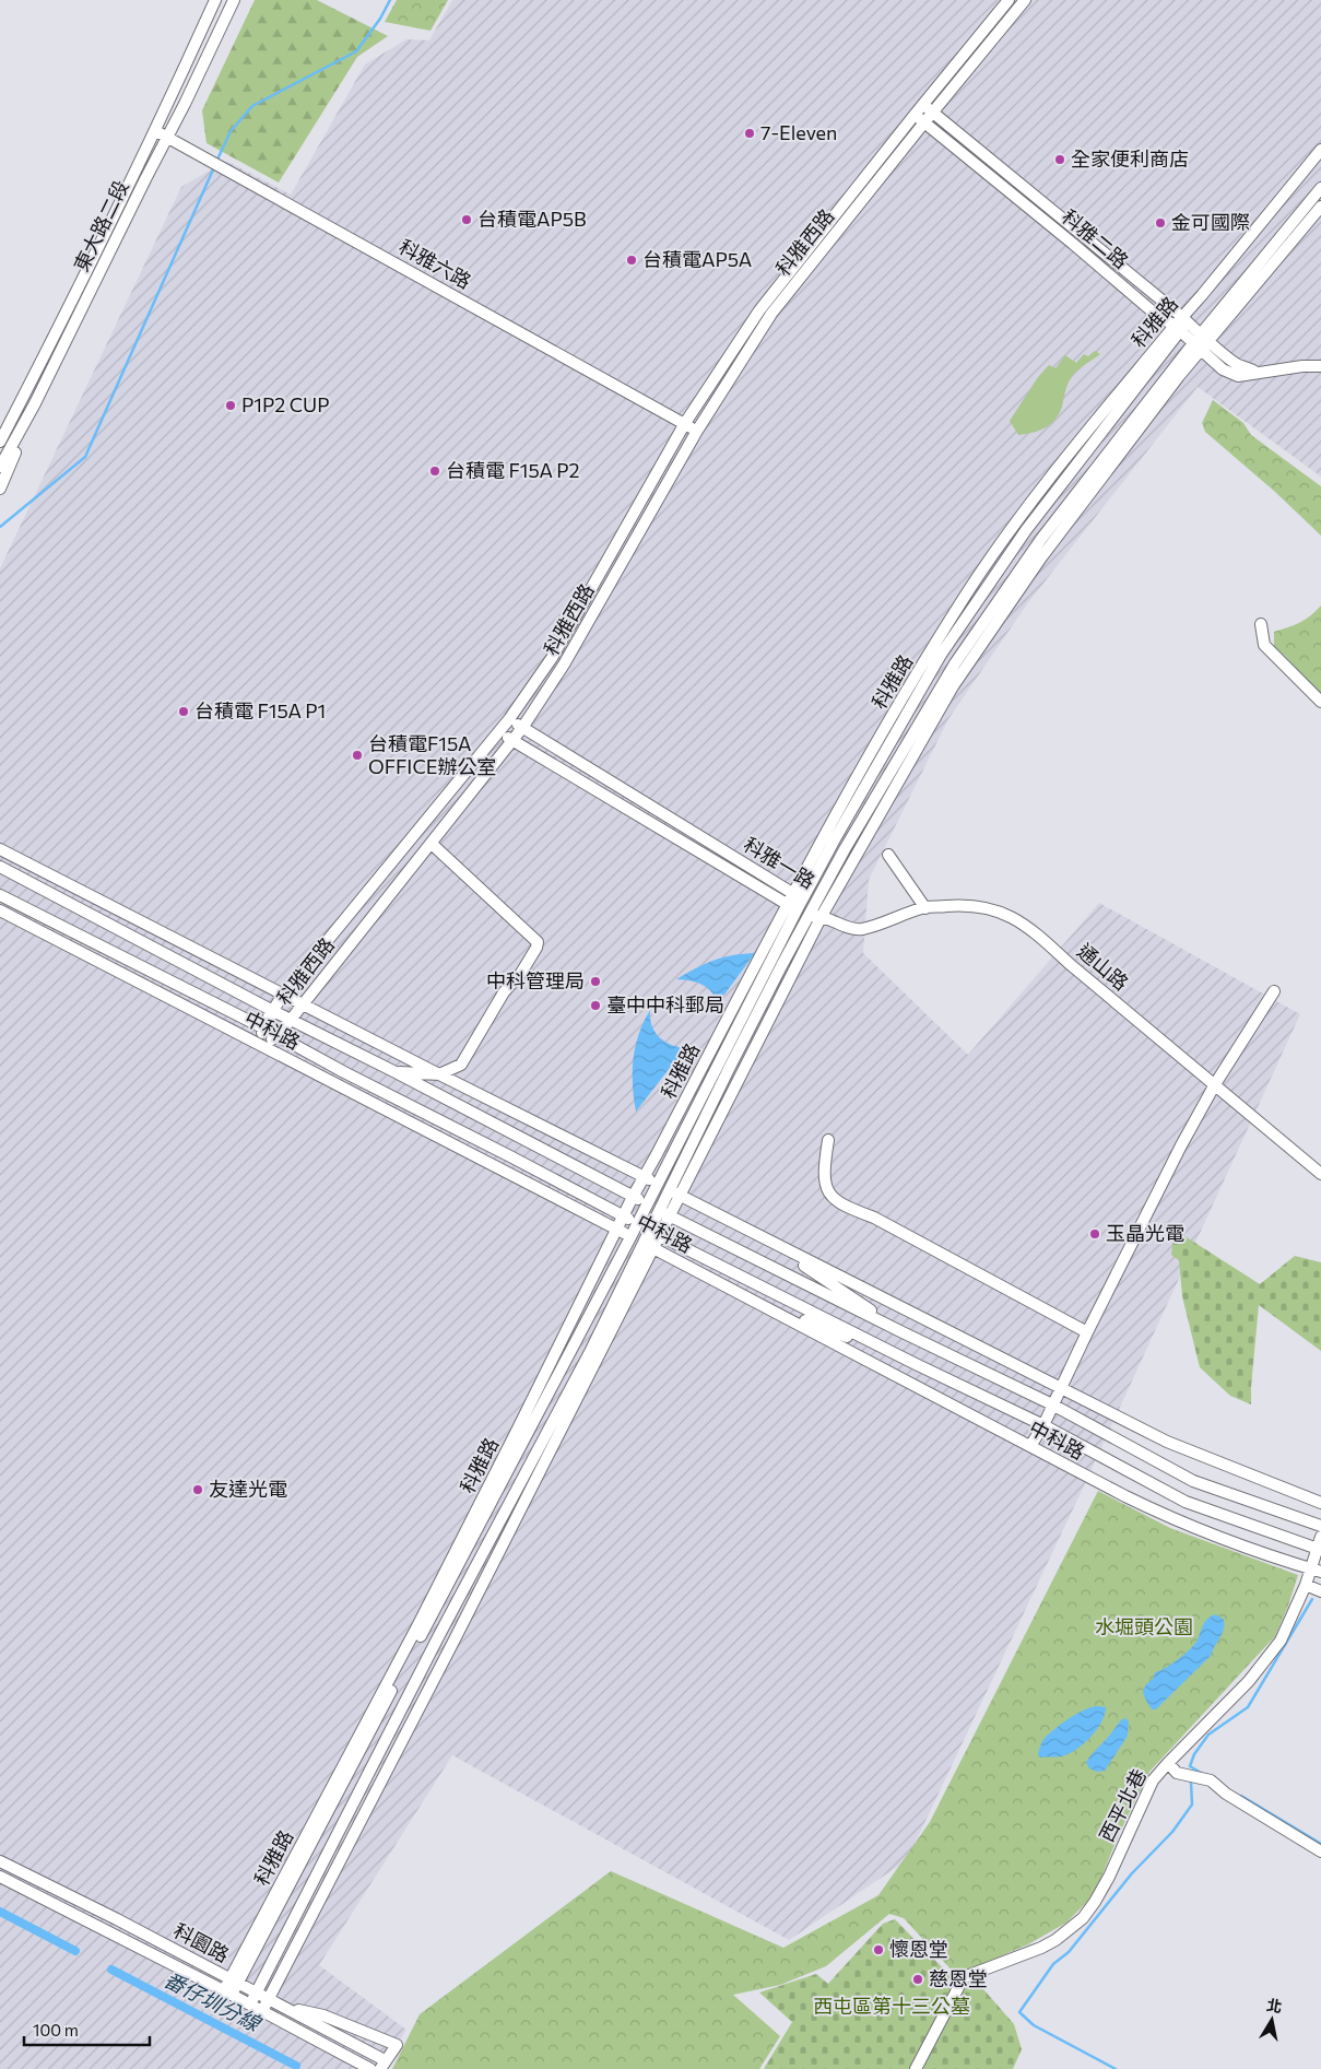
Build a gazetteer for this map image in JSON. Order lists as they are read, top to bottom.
{
  "streets": {
    "street": [
      "東大路二段",
      "科雅二路",
      "科雅西路",
      "科雅六路",
      "科雅路",
      "科雅一路",
      "通山路",
      "中科路",
      "西平北巷",
      "科園路"
    ]
  },
  "crossings": [
    ["東大路二段", "科雅六路"],
    ["科雅二路", "科雅西路"],
    ["科雅二路", "科雅路"],
    ["科雅西路", "科雅六路"],
    ["科雅西路", "科雅一路"],
    ["科雅西路", "中科路"],
    ["科雅路", "科雅一路"],
    ["科雅路", "中科路"],
    ["科雅路", "科園路"],
    ["科雅一路", "通山路"],
    ["中科路", "西平北巷"]
  ],
  "water": ["番仔圳分線"],
  "parks": ["水堀頭公園", "西屯區第十三公墓"],
  "places": [
    "7-Eleven",
    "全家便利商店",
    "台積電AP5B",
    "金可國際",
    "台積電AP5A",
    "P1P2 CUP",
    "台積電 F15A P2",
    "台積電 F15A P1",
    "台積電F15A OFFICE辦公室",
    "中科管理局",
    "臺中中科郵局",
    "玉晶光電",
    "友達光電",
    "懷恩堂",
    "慈恩堂"
  ],
  "scale_bar": "100 m",
  "north": "top"
}
